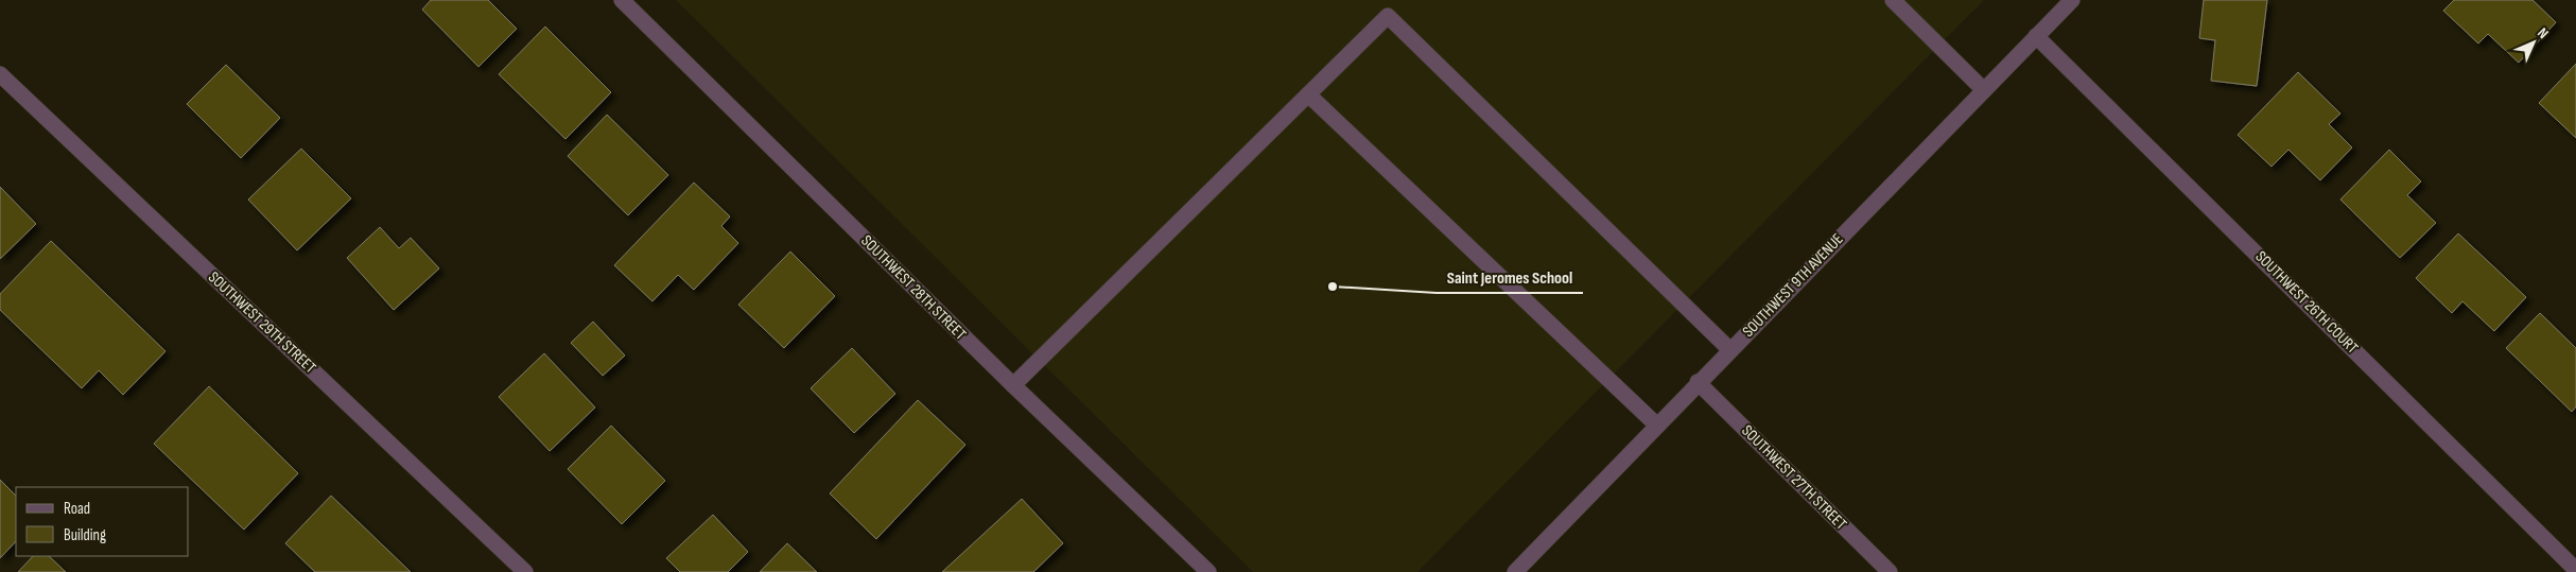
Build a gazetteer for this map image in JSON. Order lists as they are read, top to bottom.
{
  "streets": {
    "street": [
      "SOUTHWEST 9TH AVENUE",
      "SOUTHWEST 28TH STREET",
      "SOUTHWEST 26TH COURT",
      "SOUTHWEST 29TH STREET",
      "SOUTHWEST 27TH STREET"
    ]
  },
  "crossings": [
    ["SOUTHWEST 9TH AVENUE", "SOUTHWEST 26TH COURT"],
    ["SOUTHWEST 9TH AVENUE", "SOUTHWEST 27TH STREET"]
  ],
  "places": ["Saint Jeromes School"],
  "legend": ["Road", "Building"],
  "north": "top right"
}
